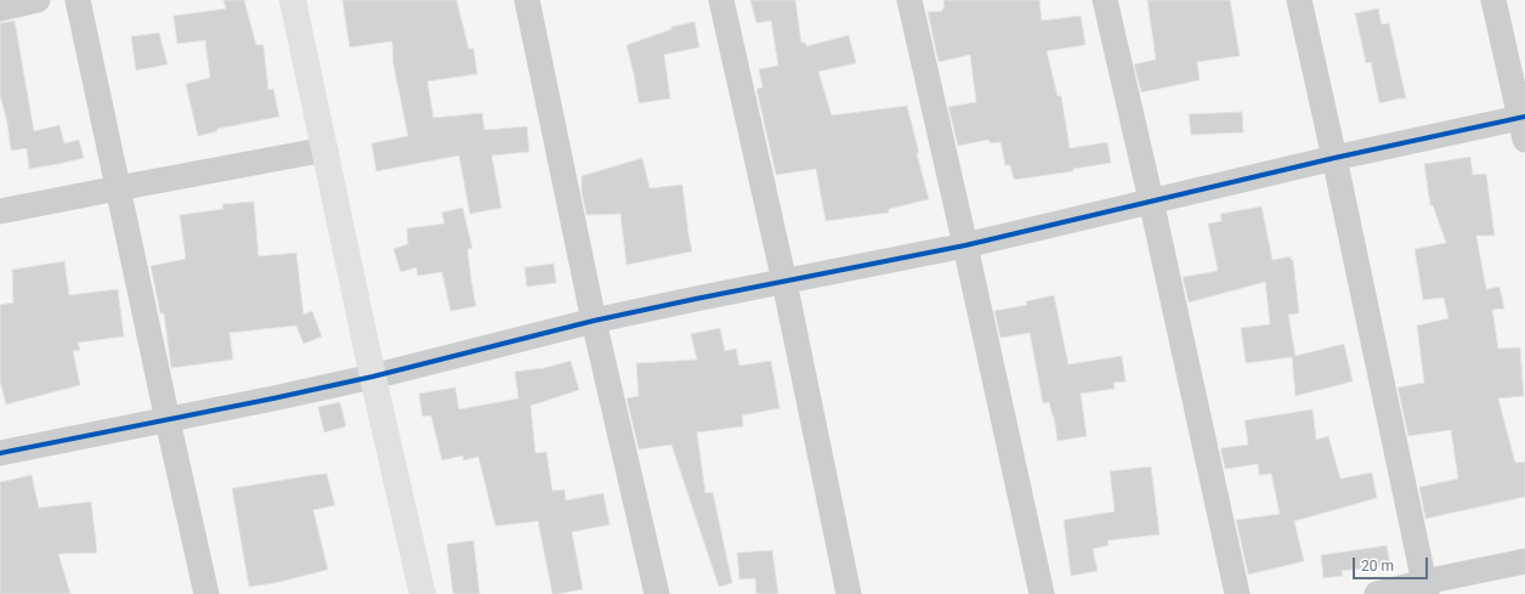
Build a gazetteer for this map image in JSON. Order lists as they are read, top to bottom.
{
  "scale_bar": "20 m"
}
